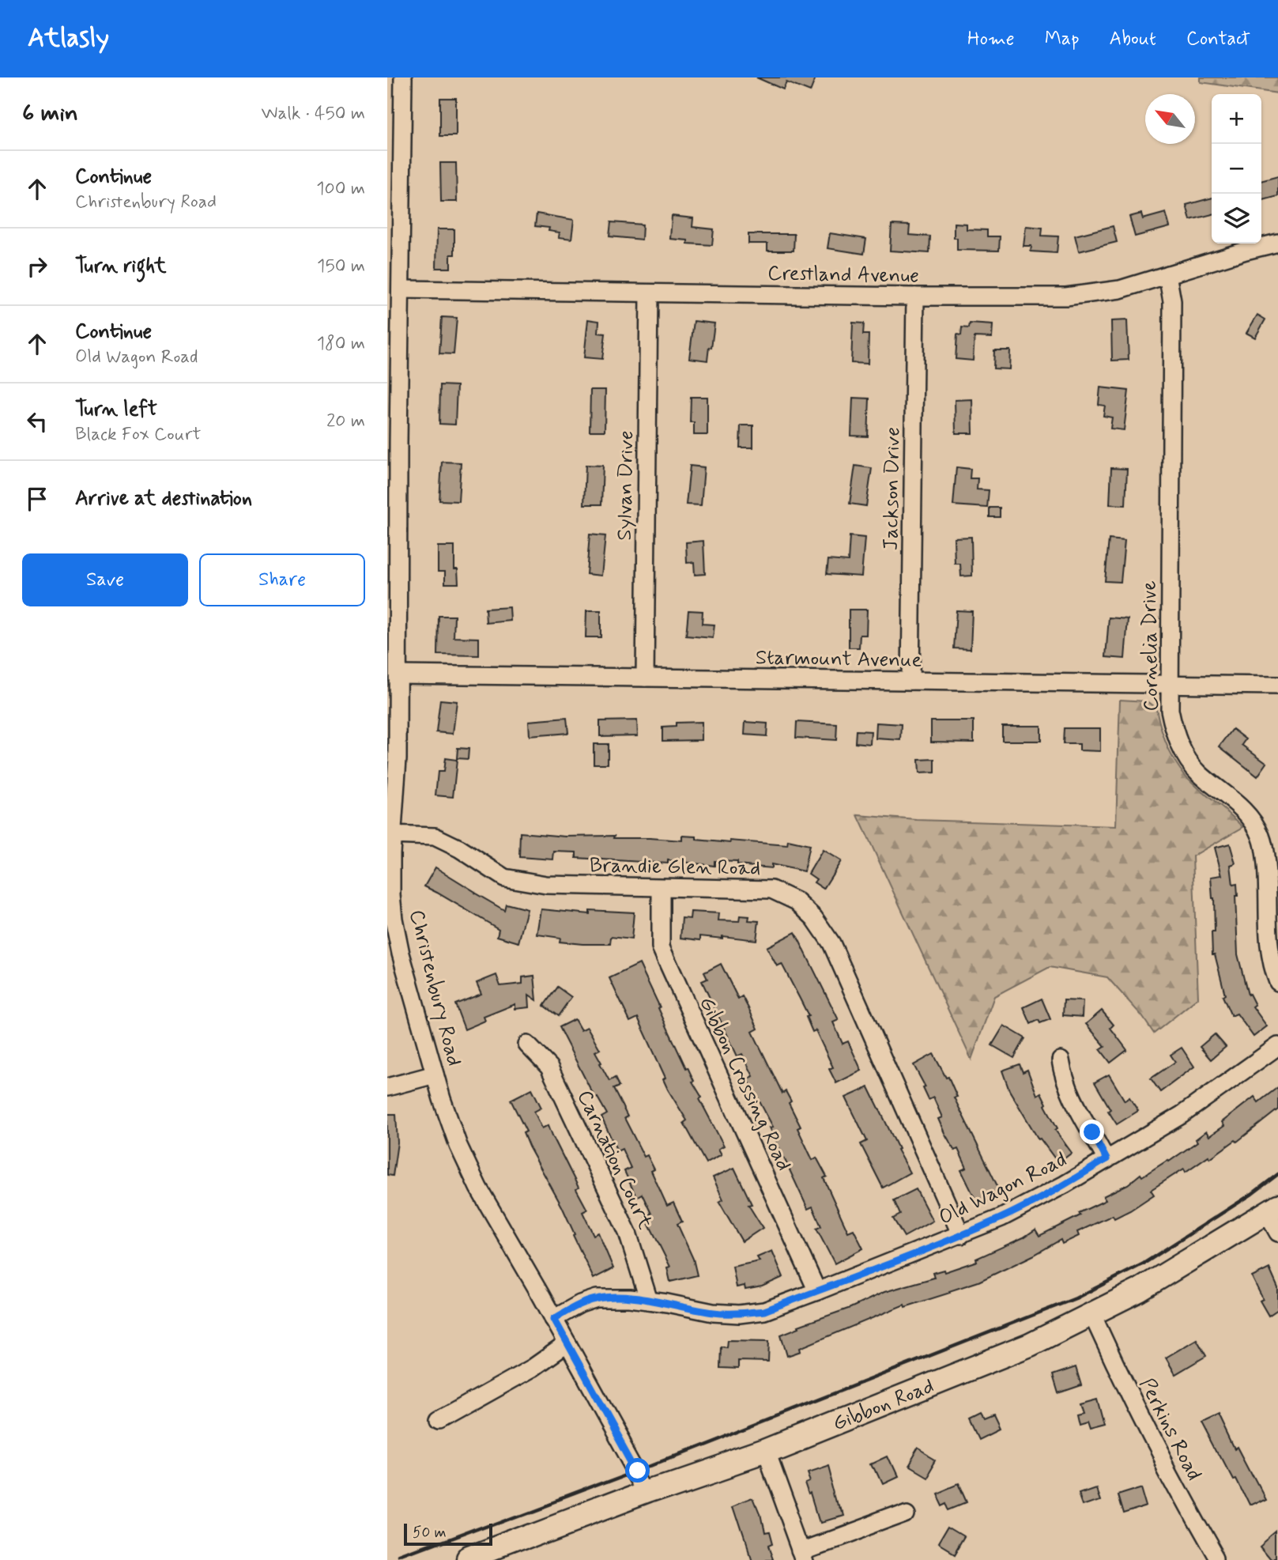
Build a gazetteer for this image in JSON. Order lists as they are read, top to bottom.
{
  "streets": {
    "main road": ["Gibbon Road"],
    "street": [
      "Crestland Avenue",
      "Sylvan Drive",
      "Jackson Drive",
      "Cornelia Drive",
      "Starmount Avenue",
      "Brandie Glen Road",
      "Christenbury Road",
      "Gibbon Crossing Road",
      "Carnation Court",
      "Old Wagon Road",
      "Perkins Road"
    ]
  },
  "crossings": [
    ["Crestland Avenue", "Sylvan Drive"],
    ["Crestland Avenue", "Jackson Drive"],
    ["Crestland Avenue", "Cornelia Drive"],
    ["Crestland Avenue", "Christenbury Road"],
    ["Sylvan Drive", "Starmount Avenue"],
    ["Jackson Drive", "Starmount Avenue"],
    ["Cornelia Drive", "Starmount Avenue"],
    ["Starmount Avenue", "Christenbury Road"],
    ["Brandie Glen Road", "Christenbury Road"],
    ["Brandie Glen Road", "Gibbon Crossing Road"],
    ["Brandie Glen Road", "Old Wagon Road"],
    ["Christenbury Road", "Old Wagon Road"],
    ["Christenbury Road", "Gibbon Road"],
    ["Gibbon Crossing Road", "Old Wagon Road"],
    ["Carnation Court", "Old Wagon Road"],
    ["Gibbon Road", "Perkins Road"]
  ],
  "scale_bar": "50 m",
  "north": "top left",
  "page": {
    "header": "Atlasly",
    "nav": [
      "Home",
      "Map",
      "About",
      "Contact"
    ],
    "heading": ["6 min", "Walk · 450 m"],
    "map_buttons": ["+", "−"],
    "list": [
      ["Continue", "Christenbury Road", "100 m"],
      ["Turn right", "150 m"],
      ["Continue", "Old Wagon Road", "180 m"],
      ["Turn left", "Black Fox Court", "20 m"],
      "Arrive at destination"
    ],
    "buttons": ["Save", "Share"],
    "scale": "50 m"
  }
}
